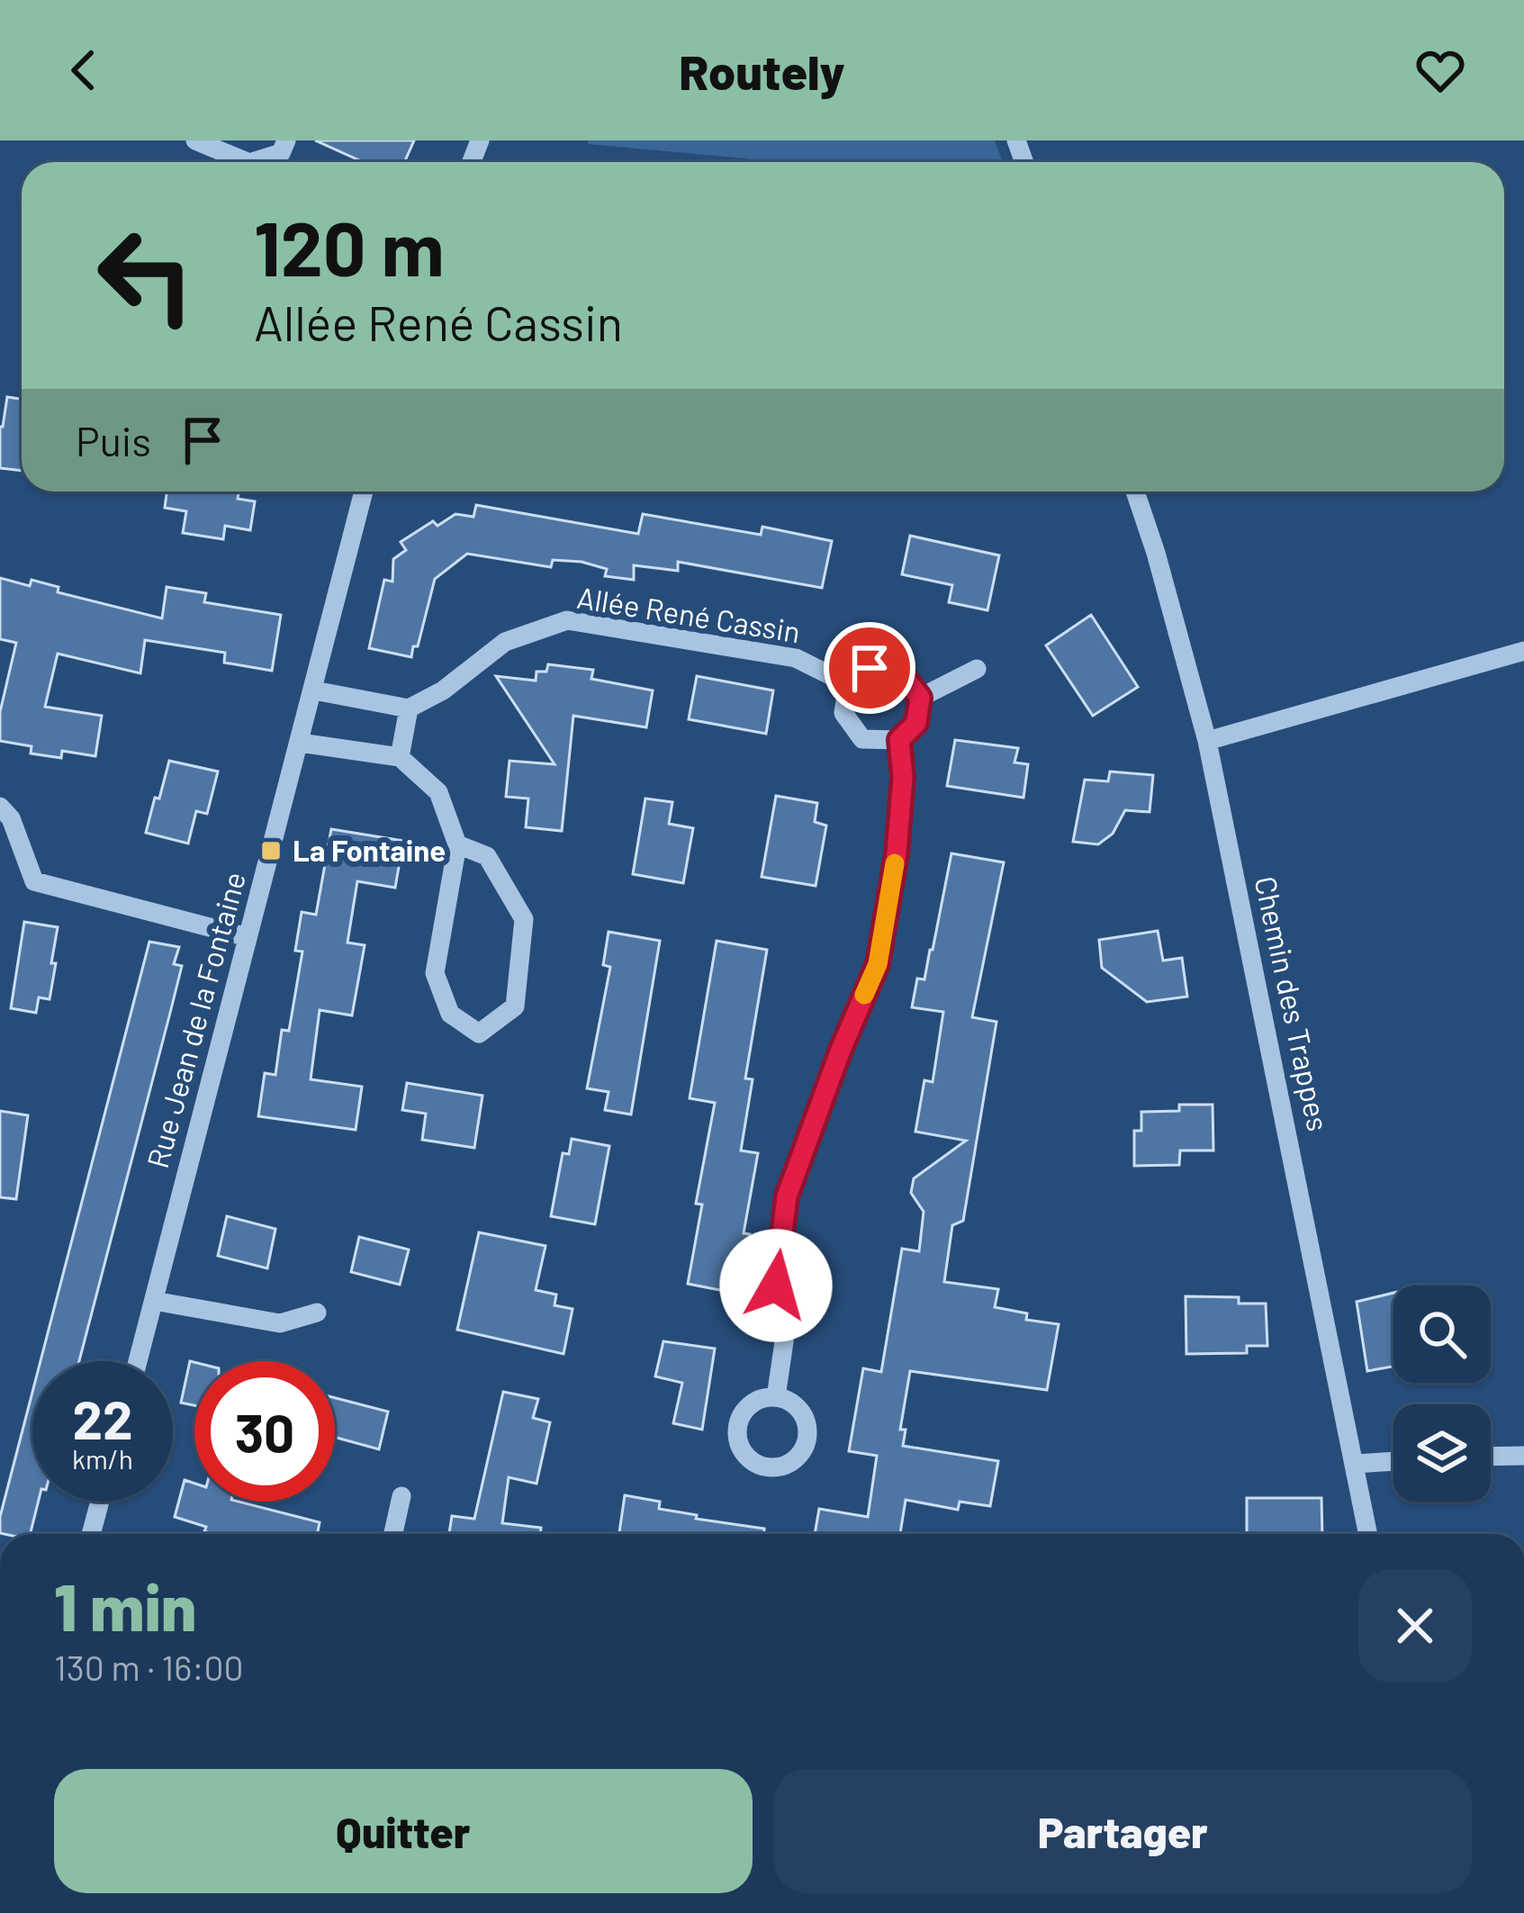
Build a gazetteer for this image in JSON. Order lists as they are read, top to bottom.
{
  "streets": {
    "street": ["Allée René Cassin", "Chemin des Trappes", "Rue Jean de la Fontaine"]
  },
  "places": {
    "transit": ["La Fontaine"]
  },
  "page": {
    "header": "Routely",
    "turn": ["120 m", "Allée René Cassin"],
    "then": "Puis",
    "speed": "22 km/h",
    "limit": "30",
    "heading": ["1 min", "130 m · 16:00"],
    "buttons": ["Quitter", "Partager"]
  }
}
